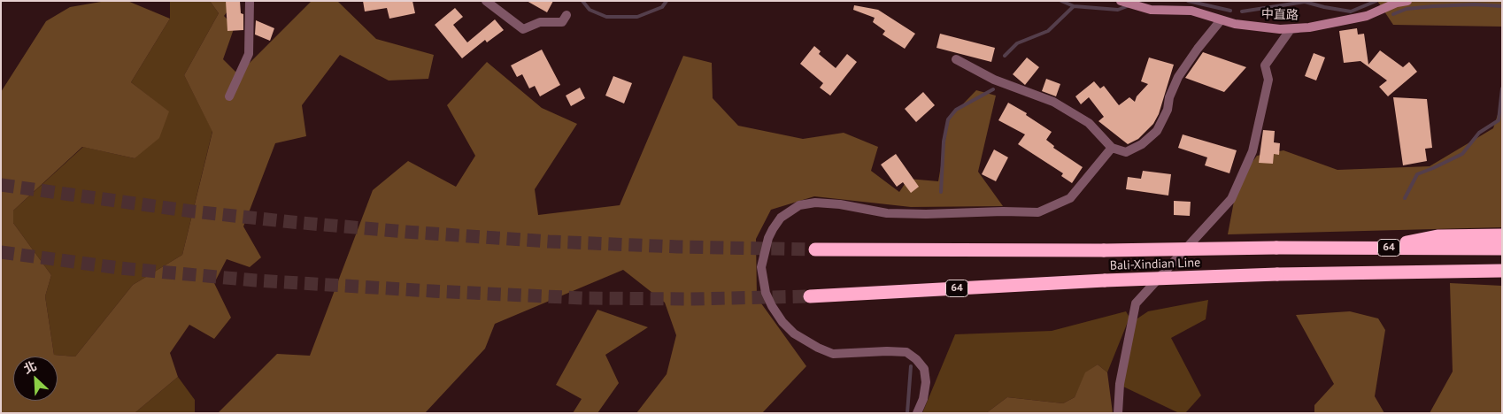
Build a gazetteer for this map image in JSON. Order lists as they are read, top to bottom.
{
  "streets": {
    "highway": ["64", "Bali-Xindian Line"],
    "street": ["中直路"]
  },
  "north": "top left"
}
